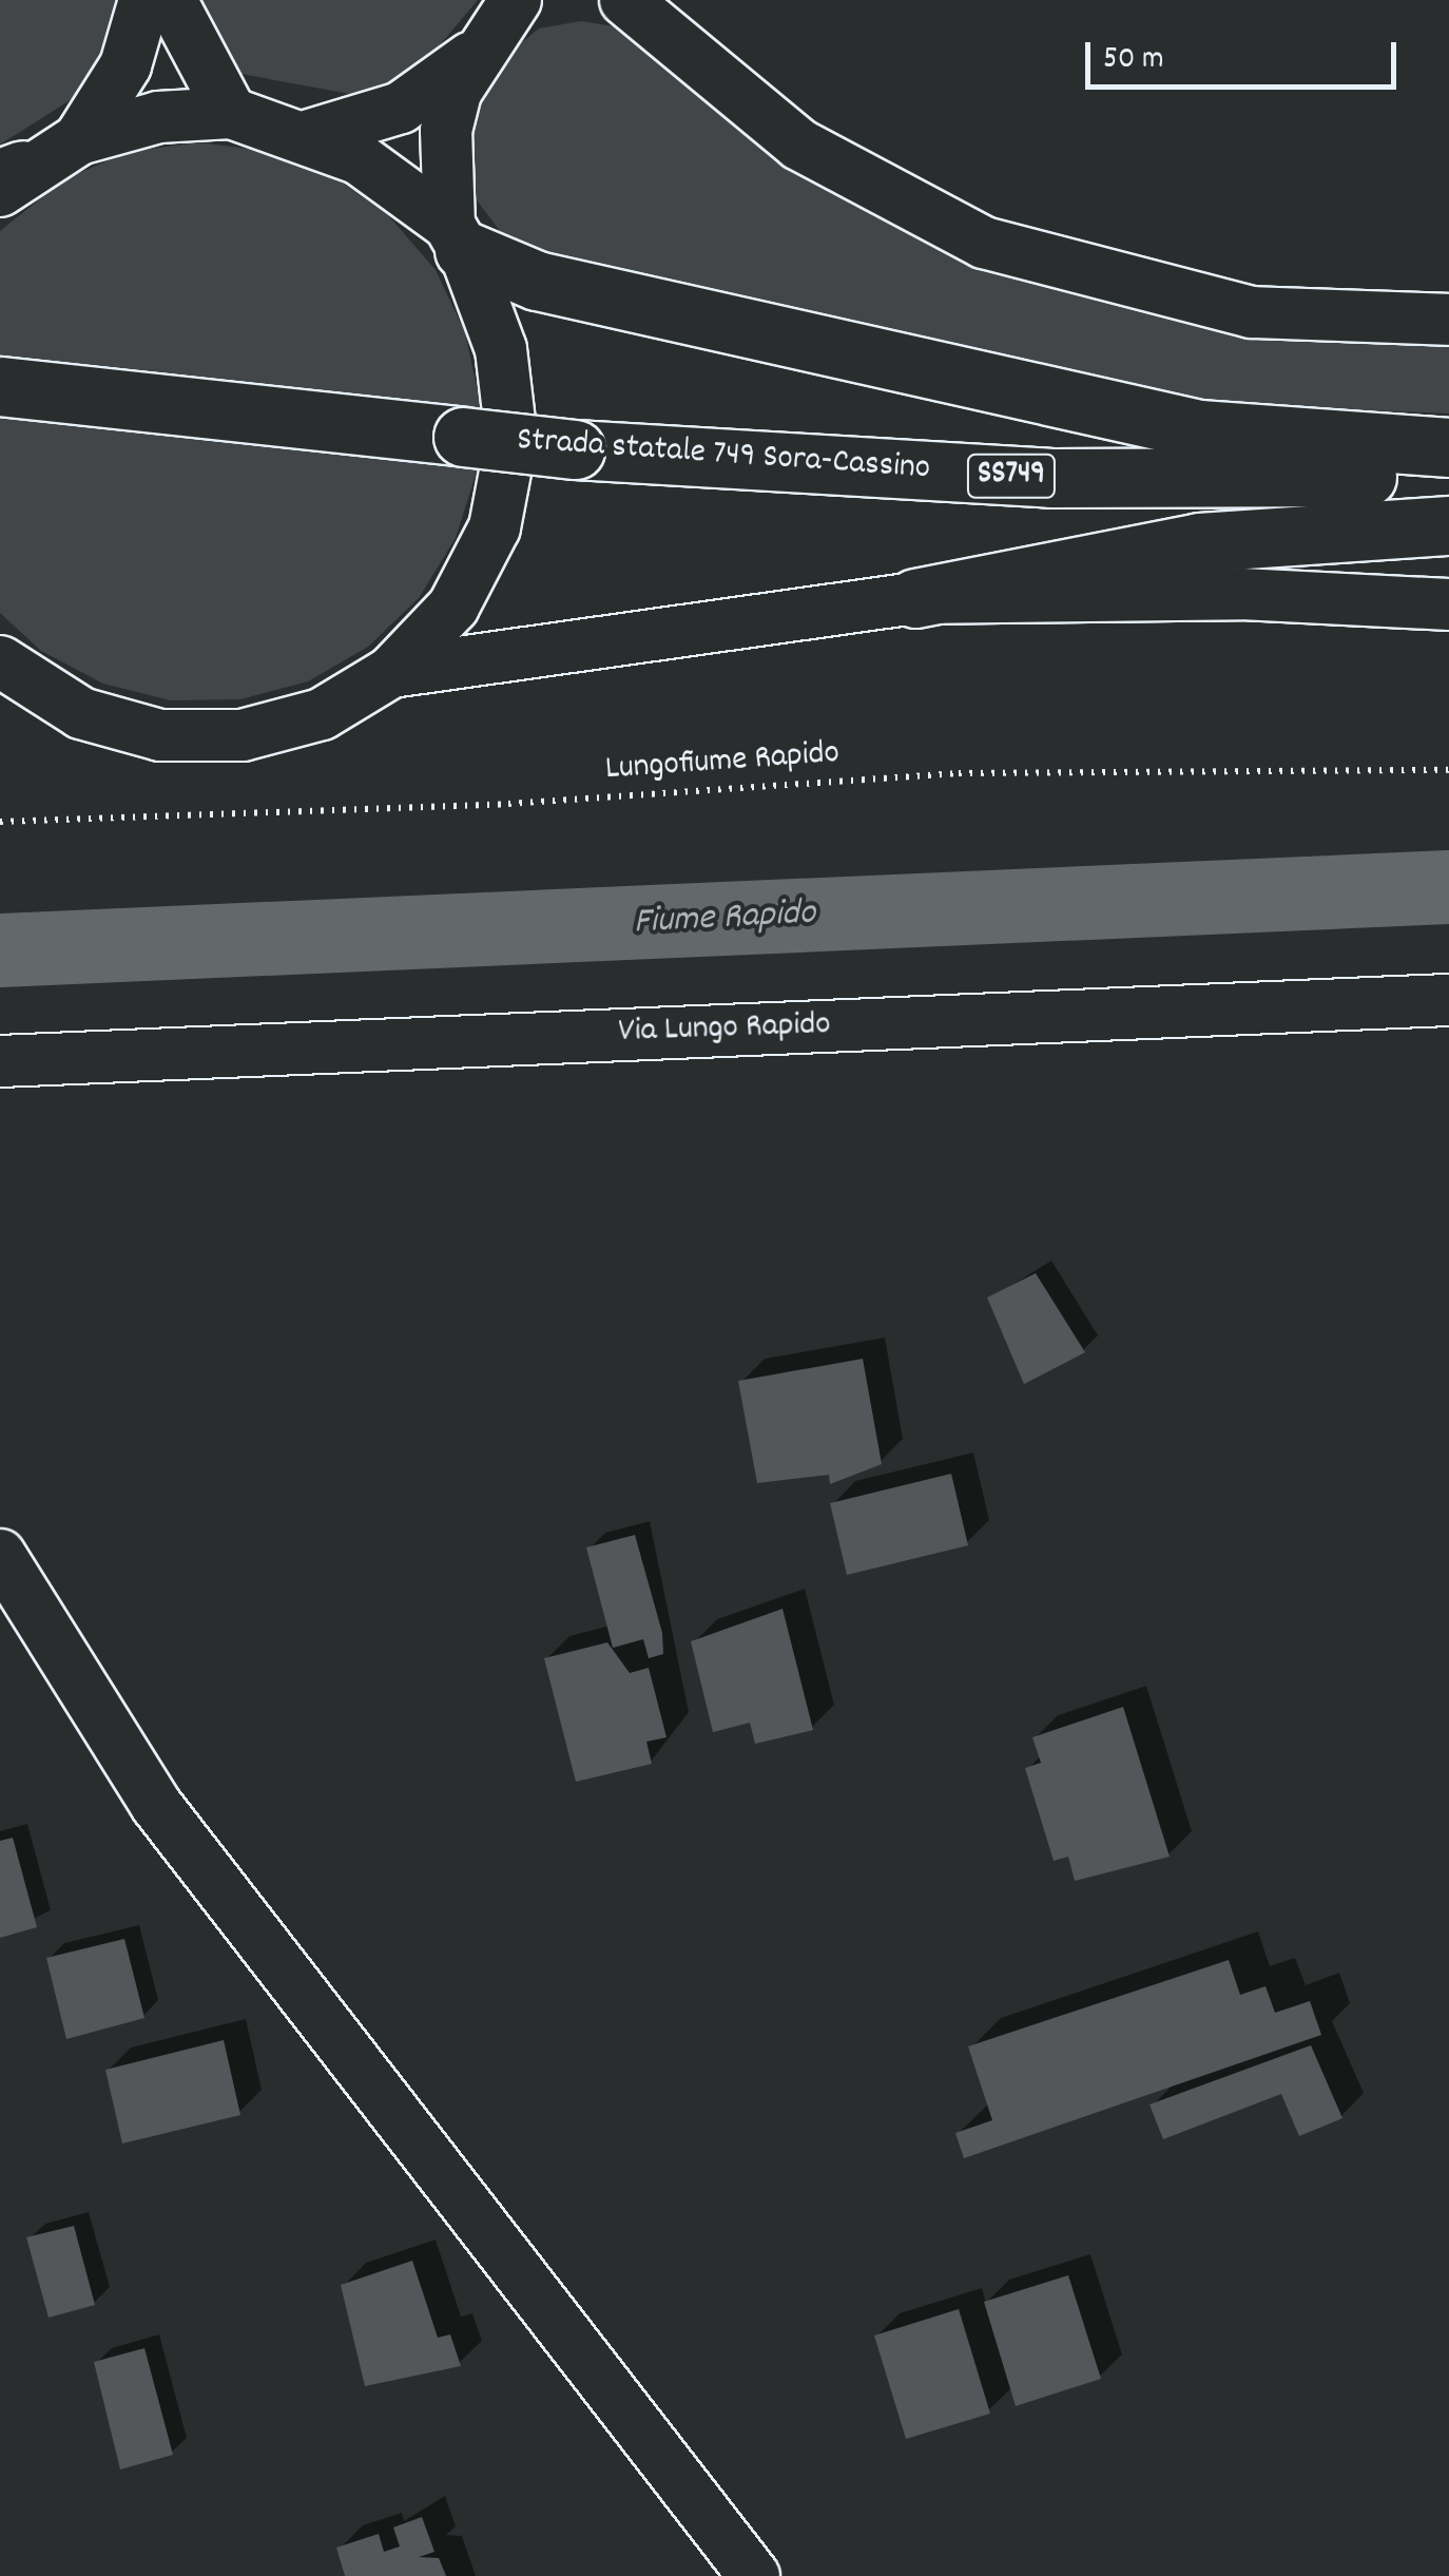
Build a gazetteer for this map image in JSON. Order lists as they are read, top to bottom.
{
  "streets": {
    "highway": ["Strada statale 749 Sora-Cassino", "SS749"],
    "street": ["Via Lungo Rapido"],
    "path": ["Lungofiume Rapido"]
  },
  "water": ["Fiume Rapido"],
  "scale_bar": "50 m"
}
